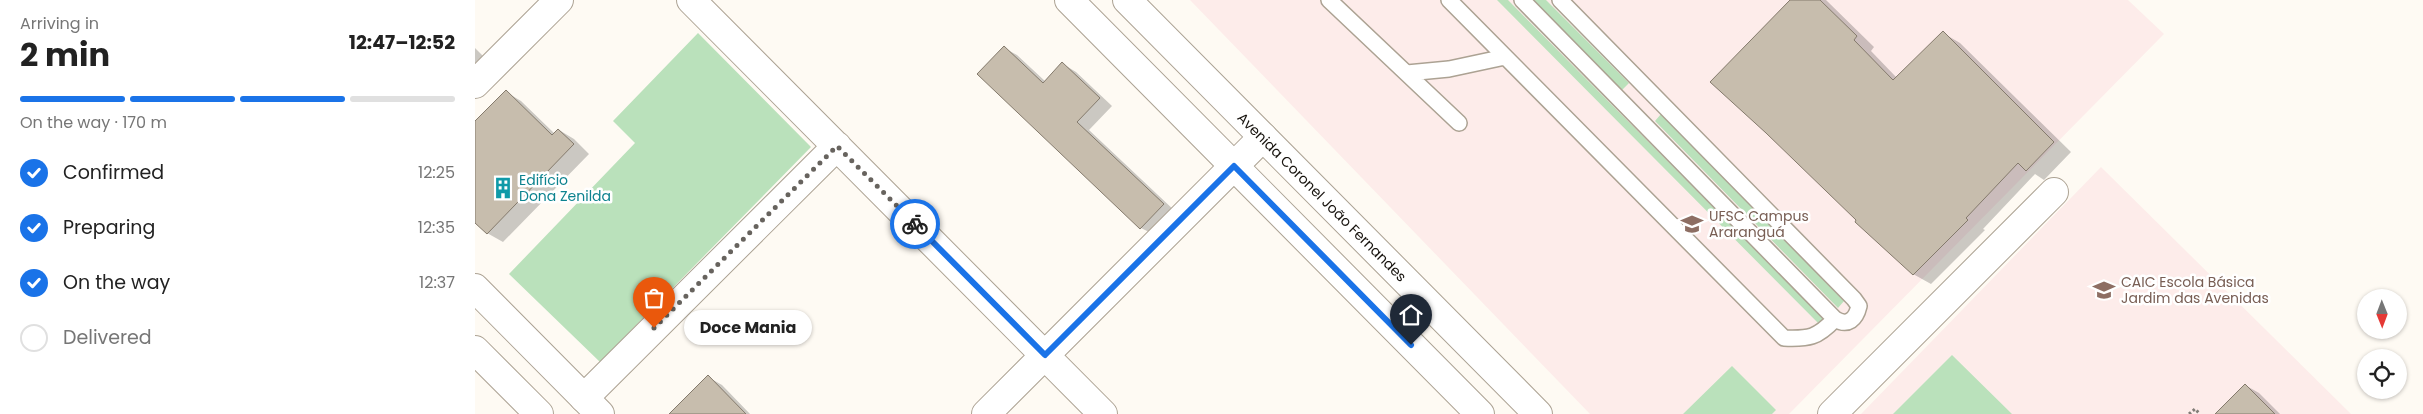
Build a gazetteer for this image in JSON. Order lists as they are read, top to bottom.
{
  "streets": {
    "street": ["Avenida Coronel João Fernandes"]
  },
  "places": {
    "building": ["Edifício Dona Zenilda"],
    "school or university": ["UFSC Campus Araranguá", "CAIC Escola Básica Jardim das Avenidas"],
    "other": ["Doce Mania"]
  },
  "north": "bottom",
  "page": {
    "heading": ["2 min", "Arriving in", "12:47–12:52"],
    "bar": "On the way · 170 m",
    "list": [
      ["Confirmed", "12:25"],
      ["Preparing", "12:35"],
      ["On the way", "12:37"],
      "Delivered"
    ],
    "bubble": "Doce Mania"
  }
}
